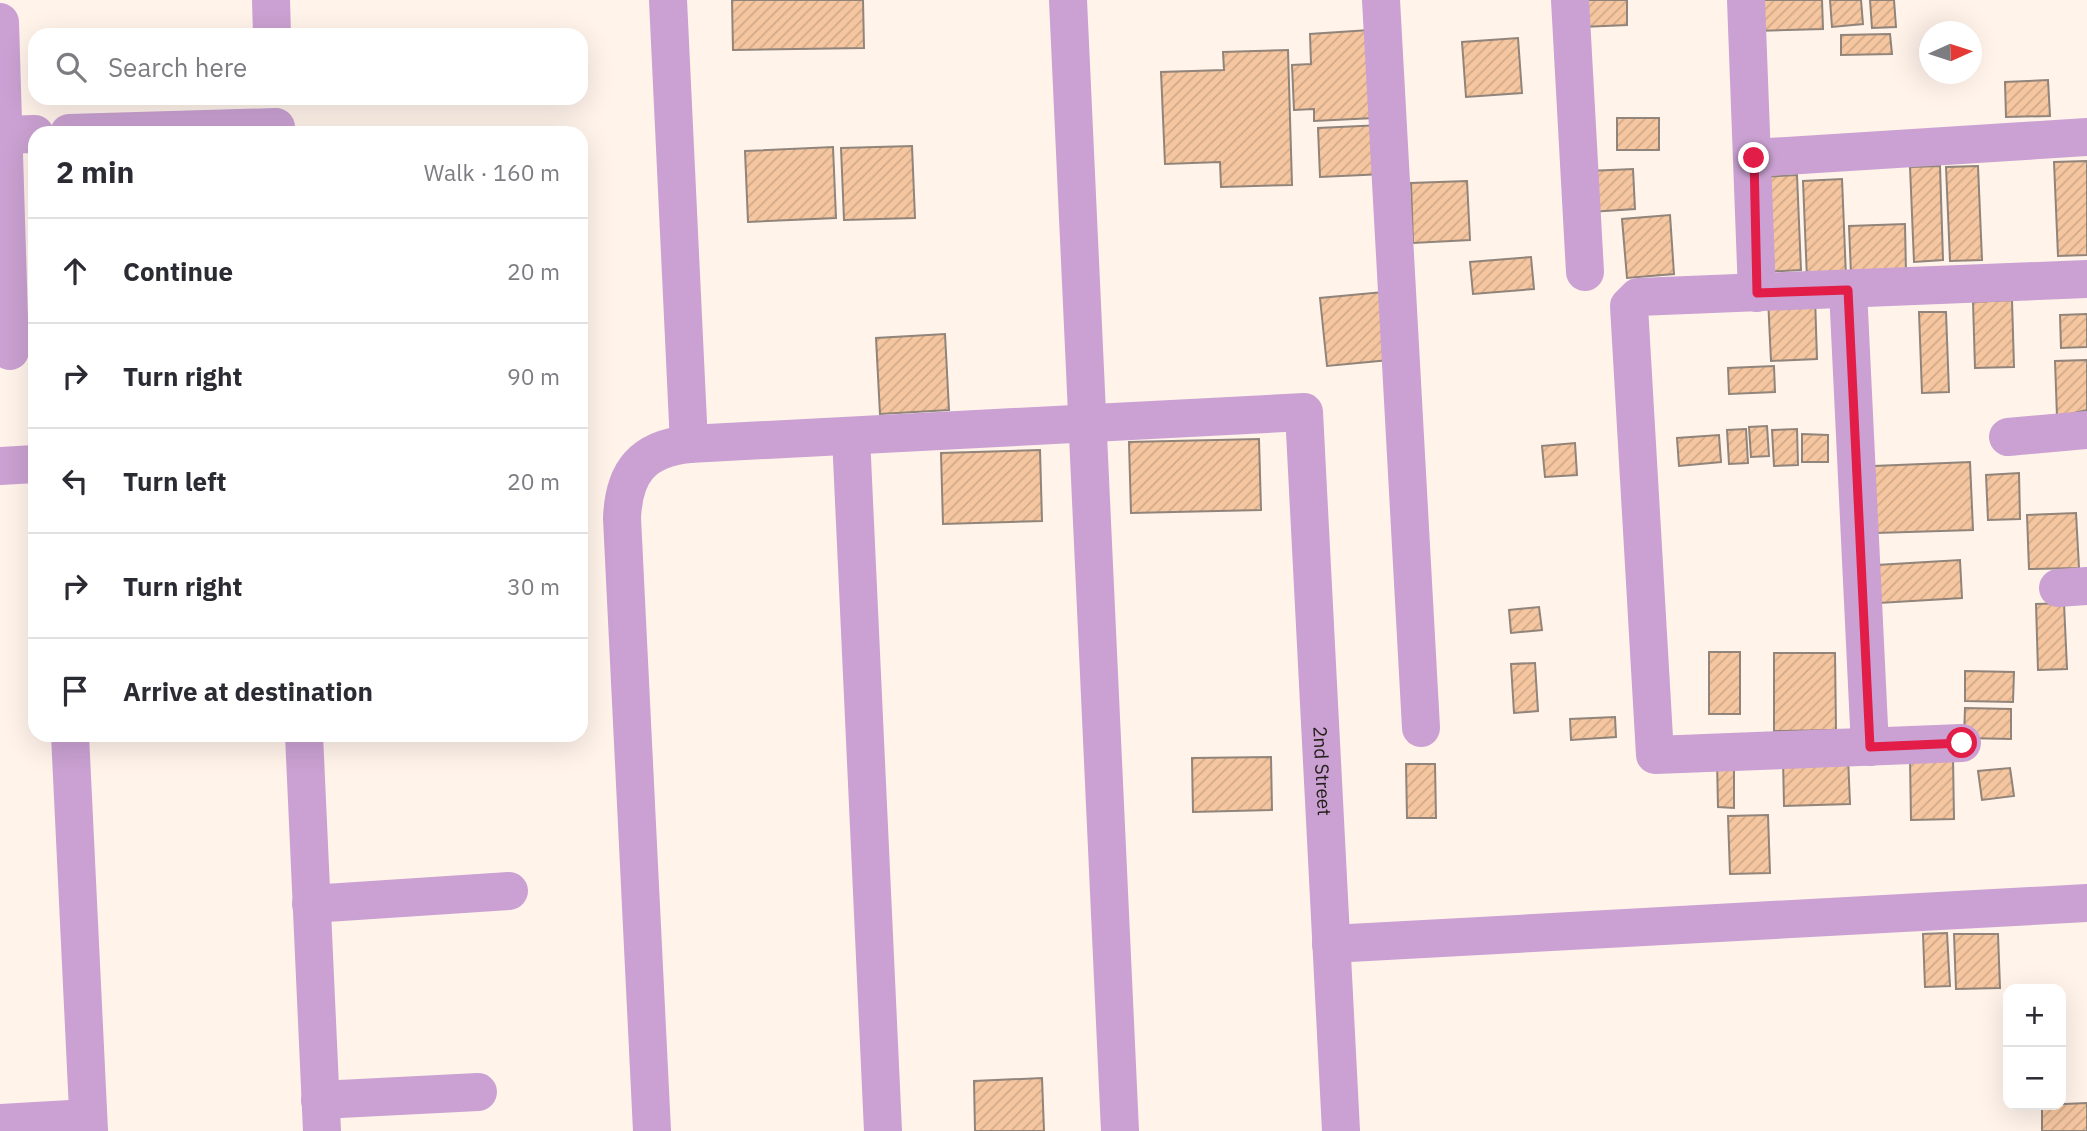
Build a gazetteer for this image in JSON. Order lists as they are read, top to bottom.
{
  "streets": {
    "street": ["2nd Street"]
  },
  "north": "right",
  "page": {
    "search": "Search here",
    "heading": ["2 min", "Walk · 160 m"],
    "list": [
      ["Continue", "20 m"],
      ["Turn right", "90 m"],
      ["Turn left", "20 m"],
      ["Turn right", "30 m"],
      "Arrive at destination"
    ],
    "map_buttons": ["+", "−"]
  }
}
